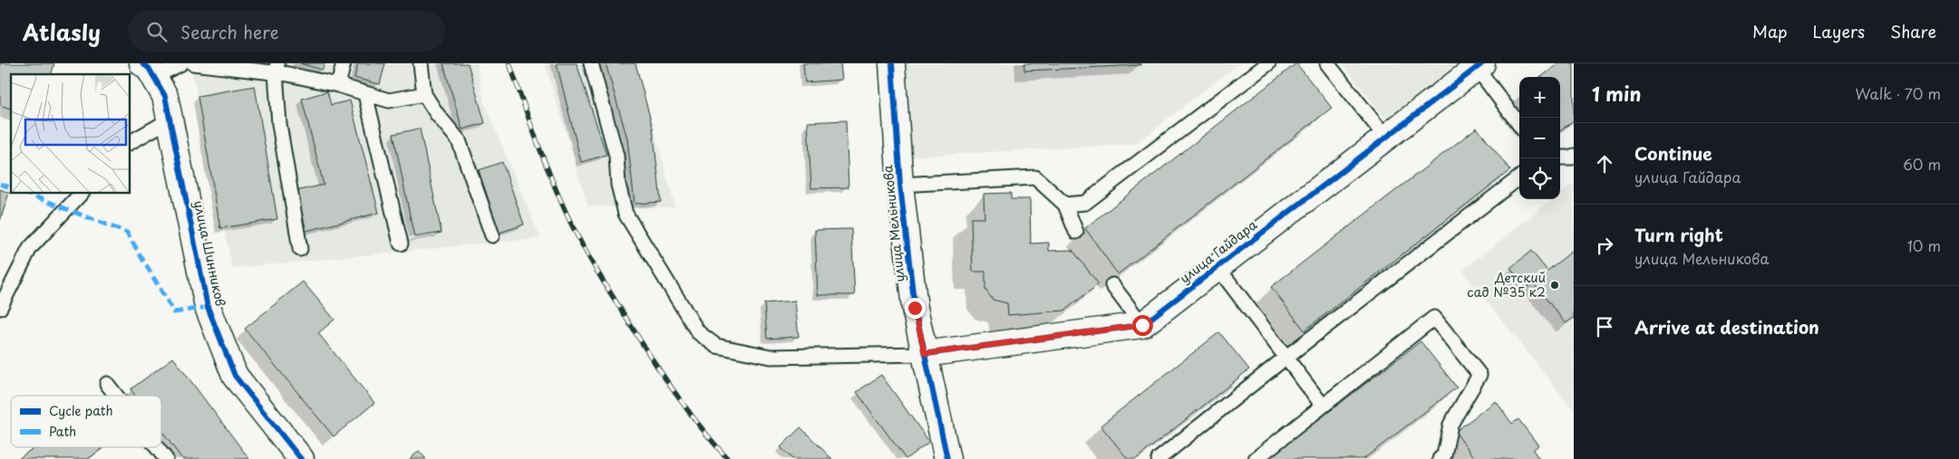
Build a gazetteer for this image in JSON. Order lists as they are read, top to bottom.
{
  "streets": {
    "street": ["улица Мельникова", "улица Гайдара", "улица Шинников"]
  },
  "places": ["Детский сад №35 к2"],
  "legend": ["Cycle path", "Path"],
  "page": {
    "header": "Atlasly",
    "search": "Search here",
    "nav": ["Map", "Layers", "Share"],
    "heading": ["1 min", "Walk · 70 m"],
    "map_buttons": ["+", "−"],
    "list": [
      ["Continue", "улица Гайдара", "60 m"],
      ["Turn right", "улица Мельникова", "10 m"],
      "Arrive at destination"
    ]
  }
}
